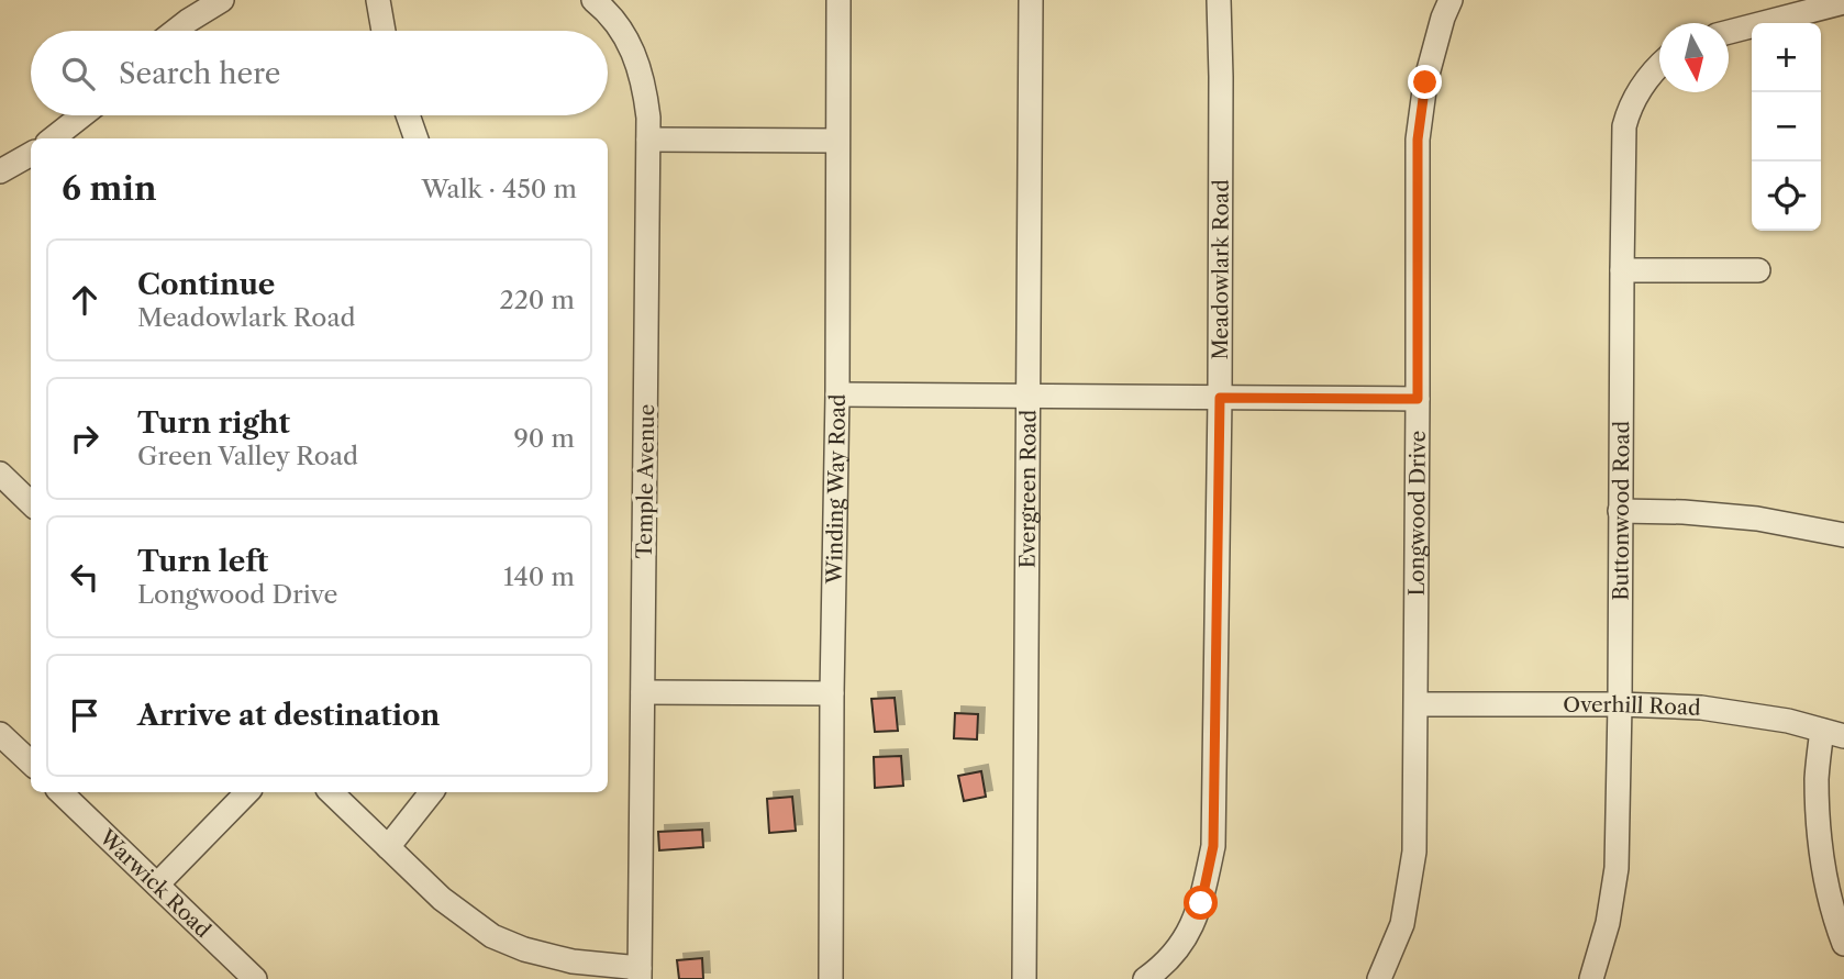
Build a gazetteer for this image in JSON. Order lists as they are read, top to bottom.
{
  "streets": {
    "street": [
      "Meadowlark Road",
      "Temple Avenue",
      "Winding Way Road",
      "Evergreen Road",
      "Buttonwood Road",
      "Longwood Drive",
      "Overhill Road",
      "Warwick Road"
    ]
  },
  "crossings": [
    ["Buttonwood Road", "Overhill Road"],
    ["Longwood Drive", "Overhill Road"]
  ],
  "north": "bottom",
  "page": {
    "map_buttons": ["+", "−"],
    "search": "Search here",
    "heading": ["6 min", "Walk · 450 m"],
    "list": [
      ["Continue", "Meadowlark Road", "220 m"],
      ["Turn right", "Green Valley Road", "90 m"],
      ["Turn left", "Longwood Drive", "140 m"],
      "Arrive at destination"
    ]
  }
}
